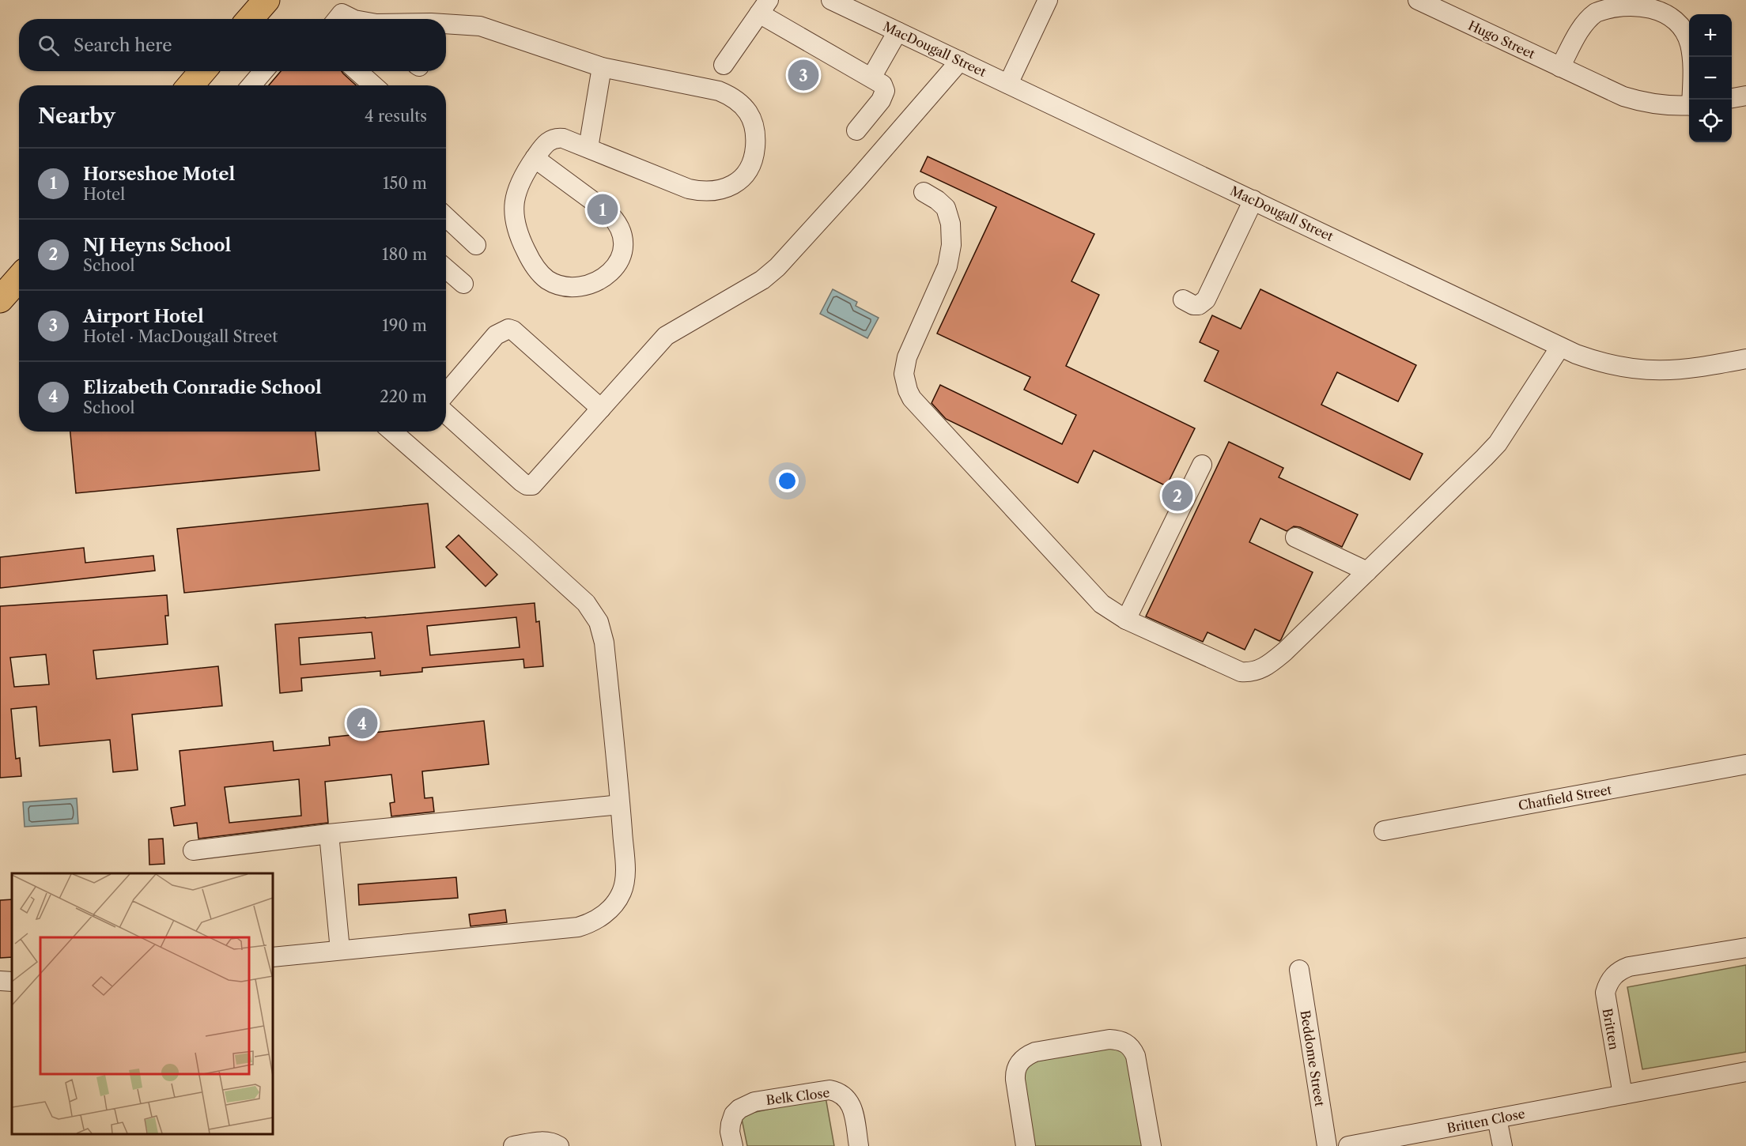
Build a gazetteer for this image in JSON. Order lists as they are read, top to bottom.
{
  "streets": {
    "street": [
      "Hugo Street",
      "MacDougall Street",
      "Chatfield Street",
      "Britten",
      "Beddome Street",
      "Belk Close",
      "Britten Close"
    ]
  },
  "crossings": [
    ["Britten", "Britten Close"]
  ],
  "page": {
    "map_buttons": ["+", "−"],
    "search": "Search here",
    "pins": [
      "3",
      "1",
      "2",
      "4"
    ],
    "heading": ["Nearby", "4 results"],
    "list": [
      {
        "mark": "1",
        "name": "Horseshoe Motel",
        "note": "Hotel",
        "value": "150 m"
      },
      {
        "mark": "2",
        "name": "NJ Heyns School",
        "note": "School",
        "value": "180 m"
      },
      {
        "mark": "3",
        "name": "Airport Hotel",
        "note": "Hotel · MacDougall Street",
        "value": "190 m"
      },
      {
        "mark": "4",
        "name": "Elizabeth Conradie School",
        "note": "School",
        "value": "220 m"
      }
    ]
  }
}
